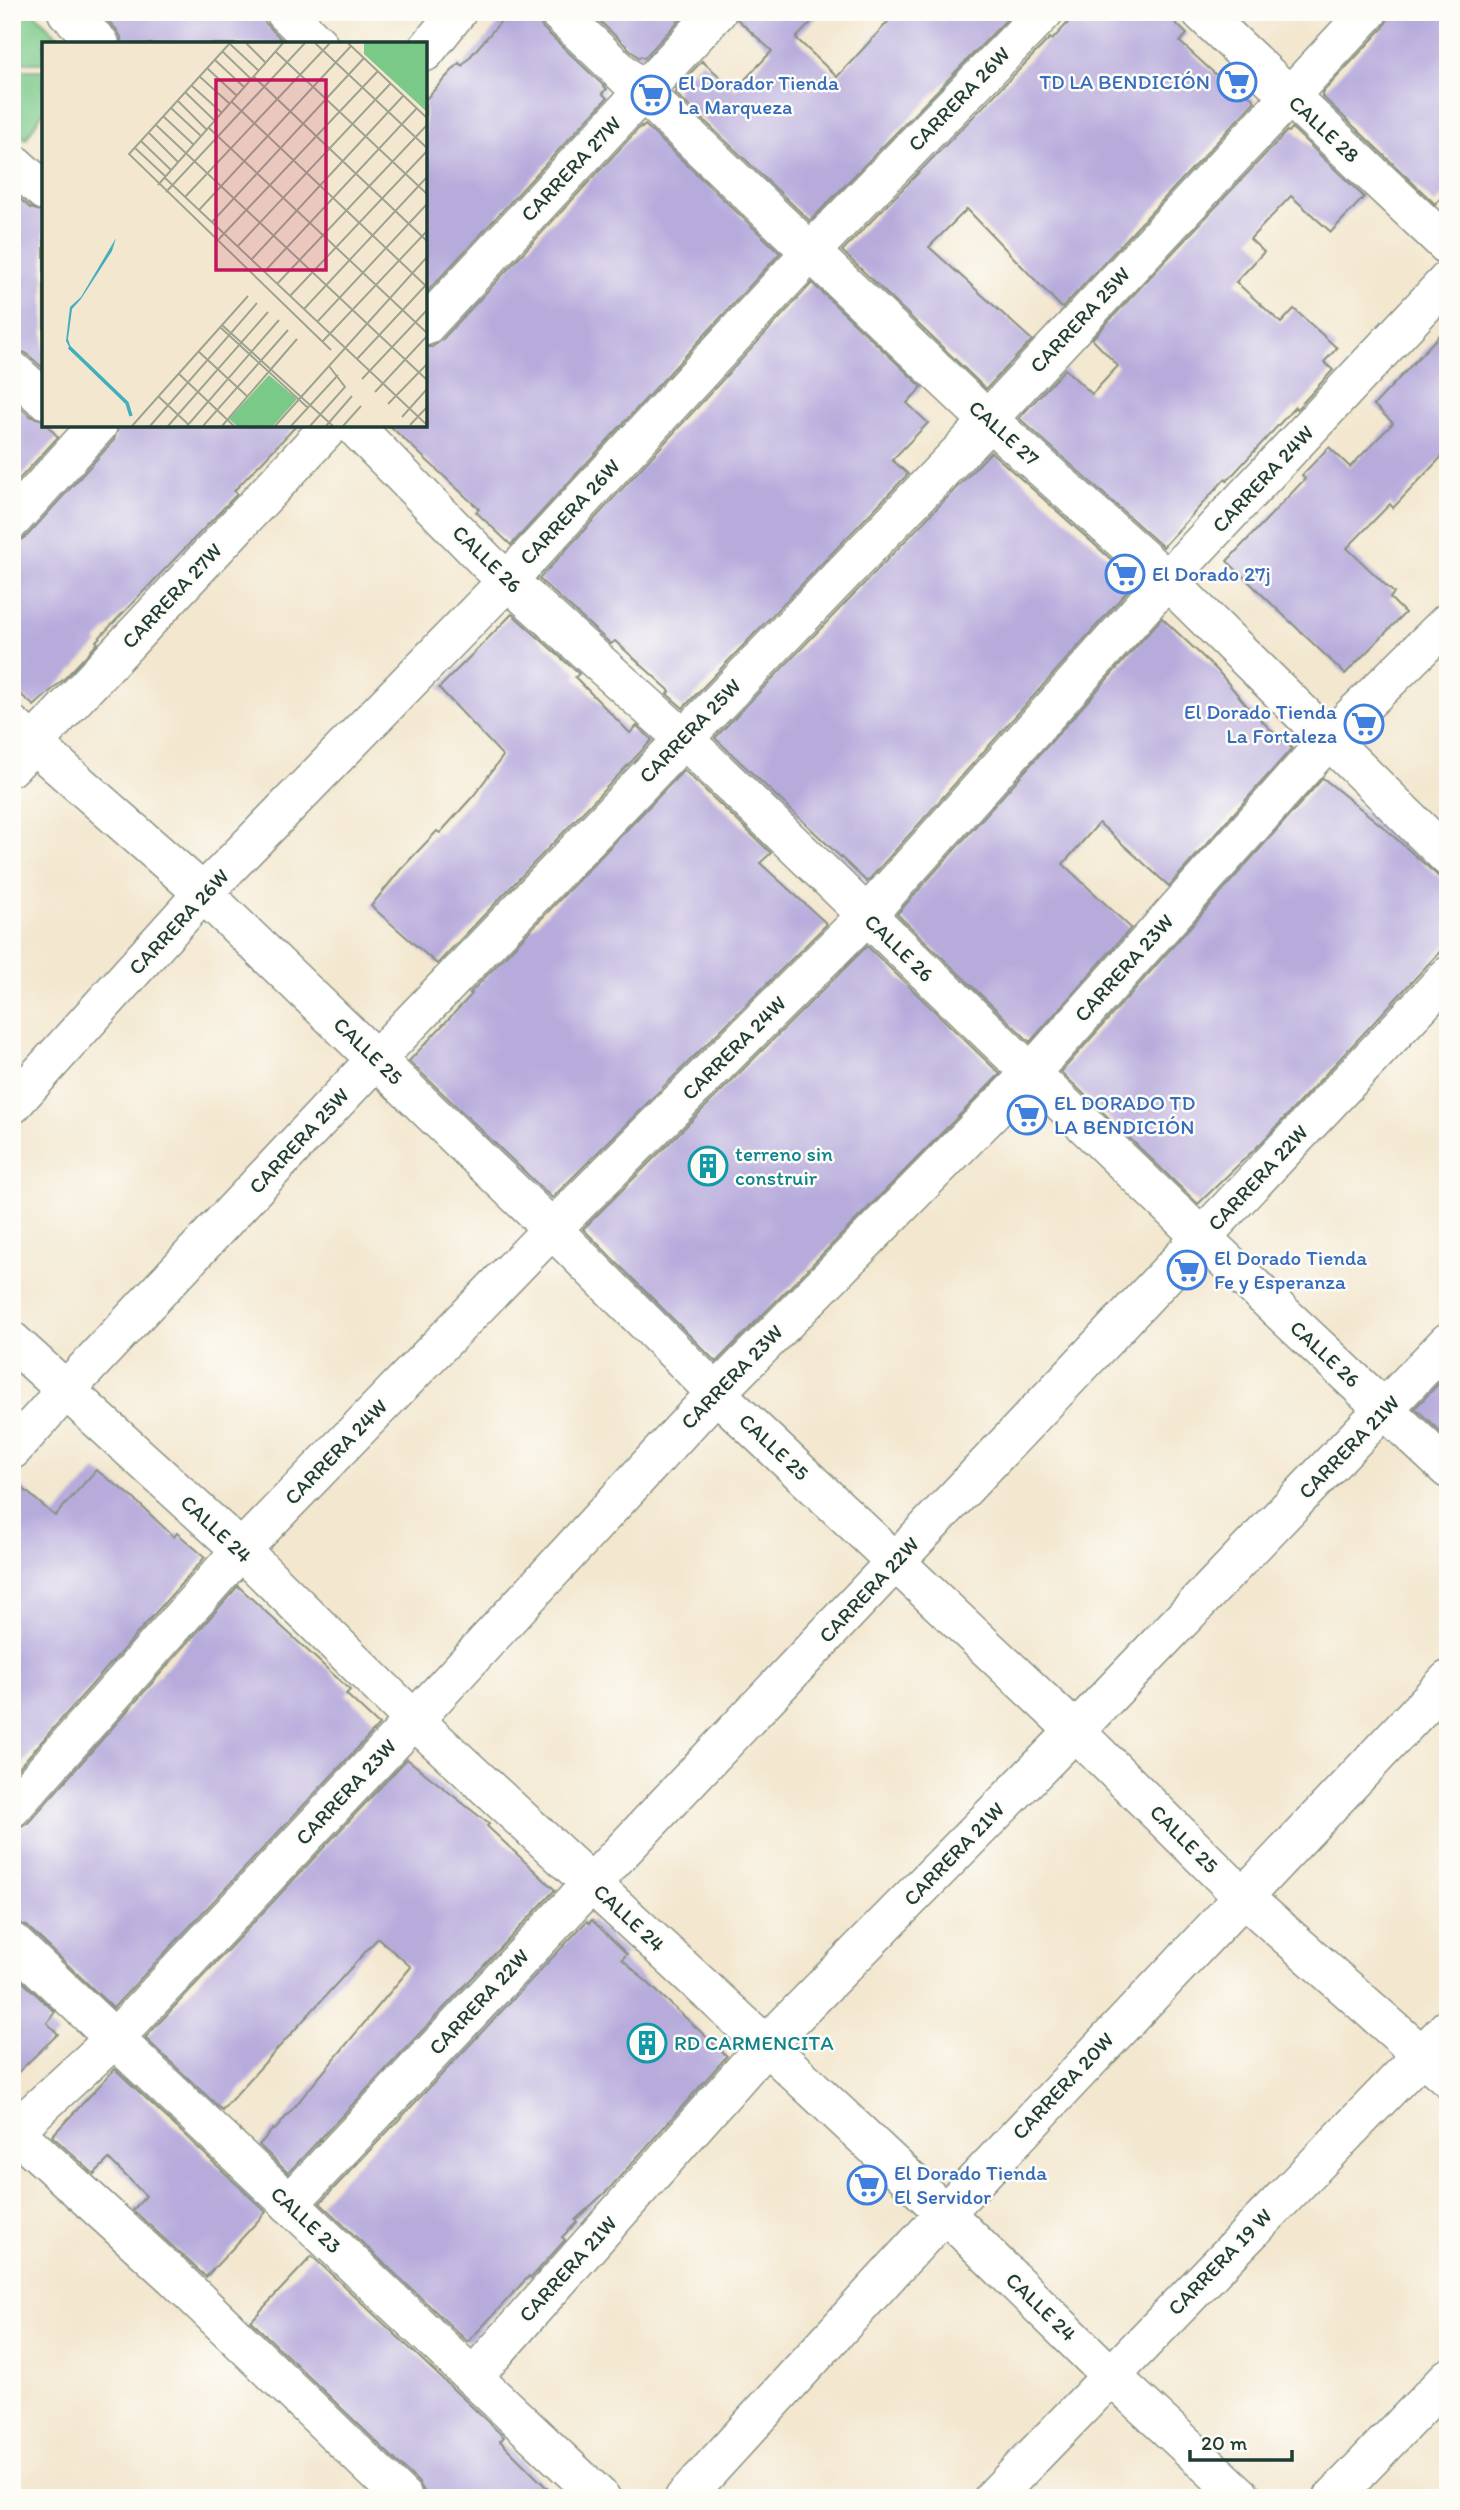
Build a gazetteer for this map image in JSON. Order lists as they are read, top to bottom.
{
  "streets": {
    "street": [
      "CARRERA 26W",
      "CALLE 28",
      "CARRERA 27W",
      "CARRERA 25W",
      "CALLE 27",
      "CARRERA 24W",
      "CALLE 26",
      "CARRERA 23W",
      "CALLE 25",
      "CARRERA 22W",
      "CARRERA 21W",
      "CALLE 24",
      "CARRERA 20W",
      "CALLE 23",
      "CARRERA 19 W"
    ]
  },
  "crossings": [
    ["CARRERA 26W", "CALLE 27"],
    ["CARRERA 26W", "CALLE 26"],
    ["CARRERA 26W", "CALLE 25"],
    ["CALLE 28", "CARRERA 25W"],
    ["CARRERA 27W", "CALLE 27"],
    ["CARRERA 27W", "CALLE 25"],
    ["CARRERA 25W", "CALLE 27"],
    ["CARRERA 25W", "CALLE 26"],
    ["CARRERA 25W", "CALLE 25"],
    ["CARRERA 25W", "CALLE 24"],
    ["CALLE 27", "CARRERA 24W"],
    ["CALLE 27", "CARRERA 23W"],
    ["CARRERA 24W", "CALLE 26"],
    ["CARRERA 24W", "CALLE 25"],
    ["CARRERA 24W", "CALLE 24"],
    ["CALLE 26", "CARRERA 23W"],
    ["CALLE 26", "CARRERA 22W"],
    ["CALLE 26", "CARRERA 21W"],
    ["CARRERA 23W", "CALLE 25"],
    ["CARRERA 23W", "CALLE 24"],
    ["CARRERA 23W", "CALLE 23"],
    ["CALLE 25", "CARRERA 22W"],
    ["CALLE 25", "CARRERA 21W"],
    ["CALLE 25", "CARRERA 20W"],
    ["CALLE 25", "CARRERA 19 W"],
    ["CARRERA 22W", "CALLE 24"],
    ["CARRERA 22W", "CALLE 23"],
    ["CARRERA 21W", "CALLE 24"],
    ["CARRERA 21W", "CALLE 23"],
    ["CALLE 24", "CARRERA 20W"],
    ["CALLE 24", "CARRERA 19 W"]
  ],
  "places": {
    "supermarket": [
      "TD LA BENDICIÓN",
      "El Dorador Tienda La Marqueza",
      "El Dorado 27j",
      "El Dorado Tienda La Fortaleza",
      "EL DORADO TD LA BENDICIÓN",
      "El Dorado Tienda Fe y Esperanza",
      "El Dorado Tienda El Servidor"
    ],
    "building": ["terreno sin construir", "RD CARMENCITA"]
  },
  "scale_bar": "20 m"
}
